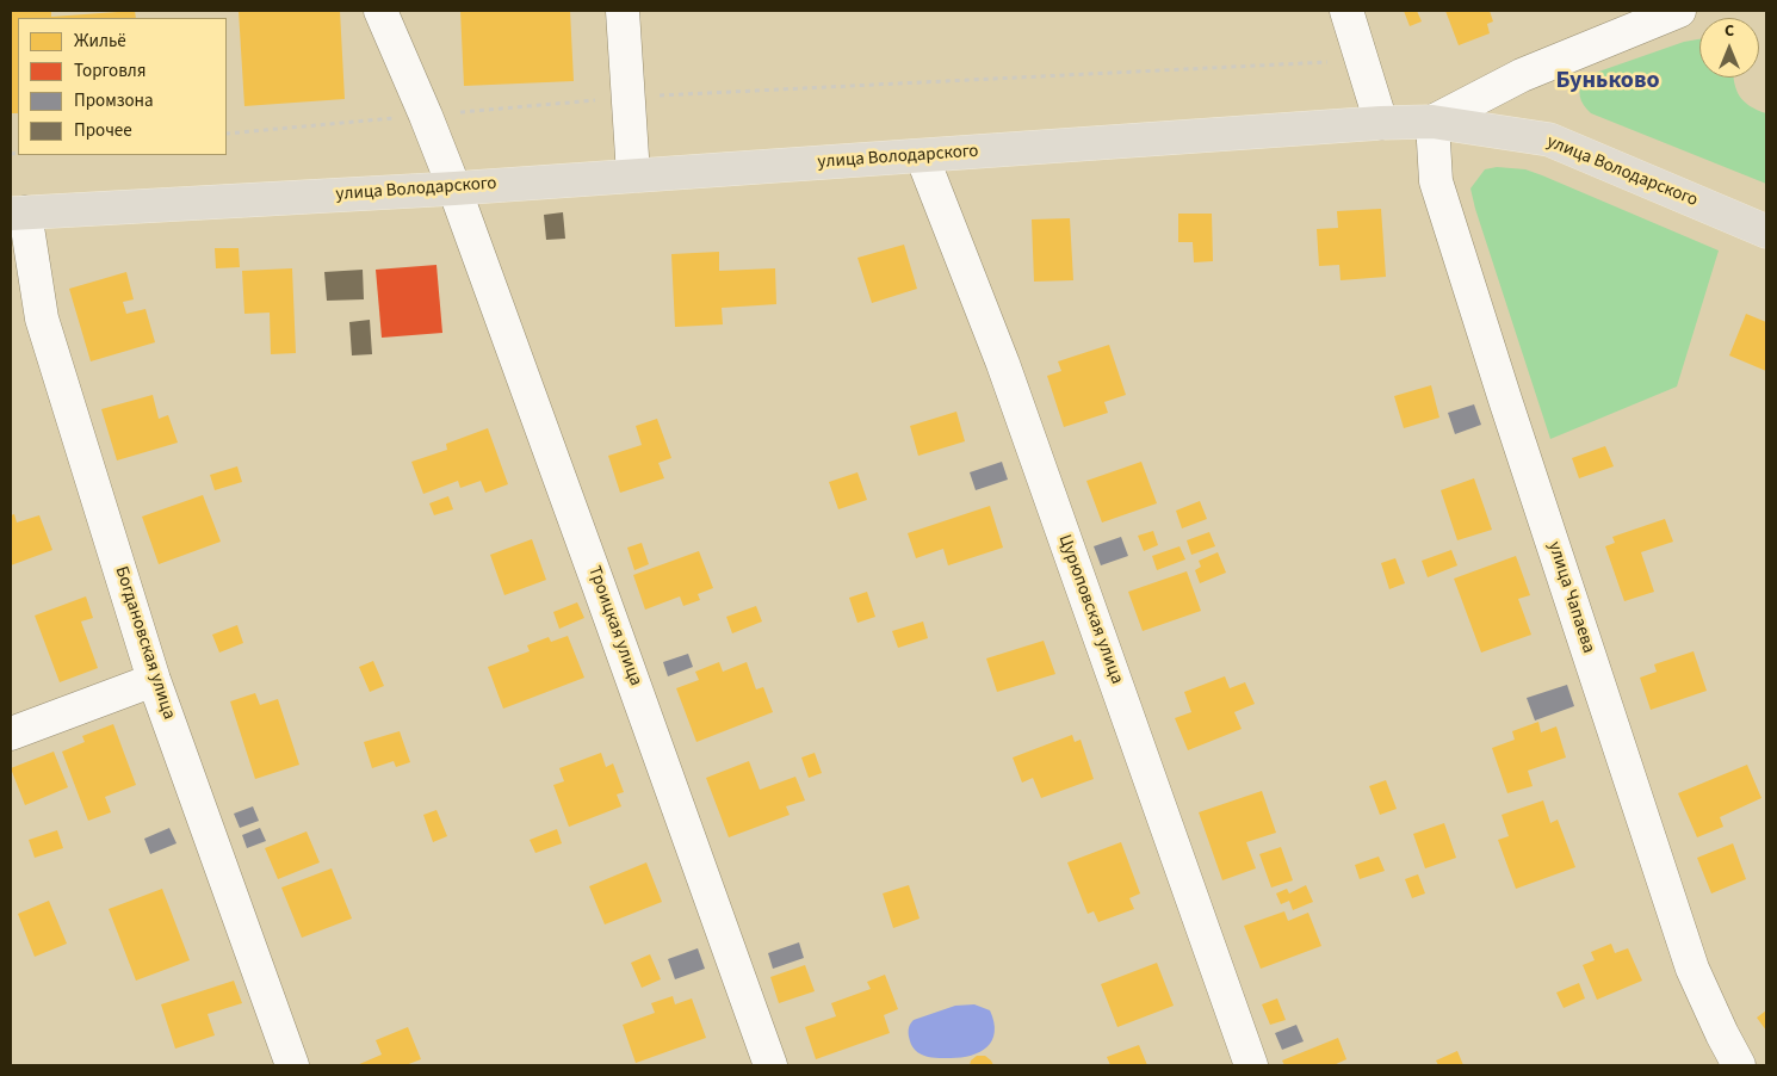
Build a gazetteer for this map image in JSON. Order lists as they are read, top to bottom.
{
  "streets": {
    "main road": ["улица Володарского"],
    "street": [
      "улица Чапаева",
      "Цурюповская улица",
      "Троицкая улица",
      "Богдановская улица"
    ]
  },
  "crossings": [
    ["улица Володарского", "улица Чапаева"],
    ["улица Володарского", "Цурюповская улица"],
    ["улица Володарского", "Троицкая улица"],
    ["улица Володарского", "Богдановская улица"]
  ],
  "districts": ["Буньково"],
  "legend": [
    "Жильё",
    "Торговля",
    "Промзона",
    "Прочее"
  ],
  "north": "top"
}
